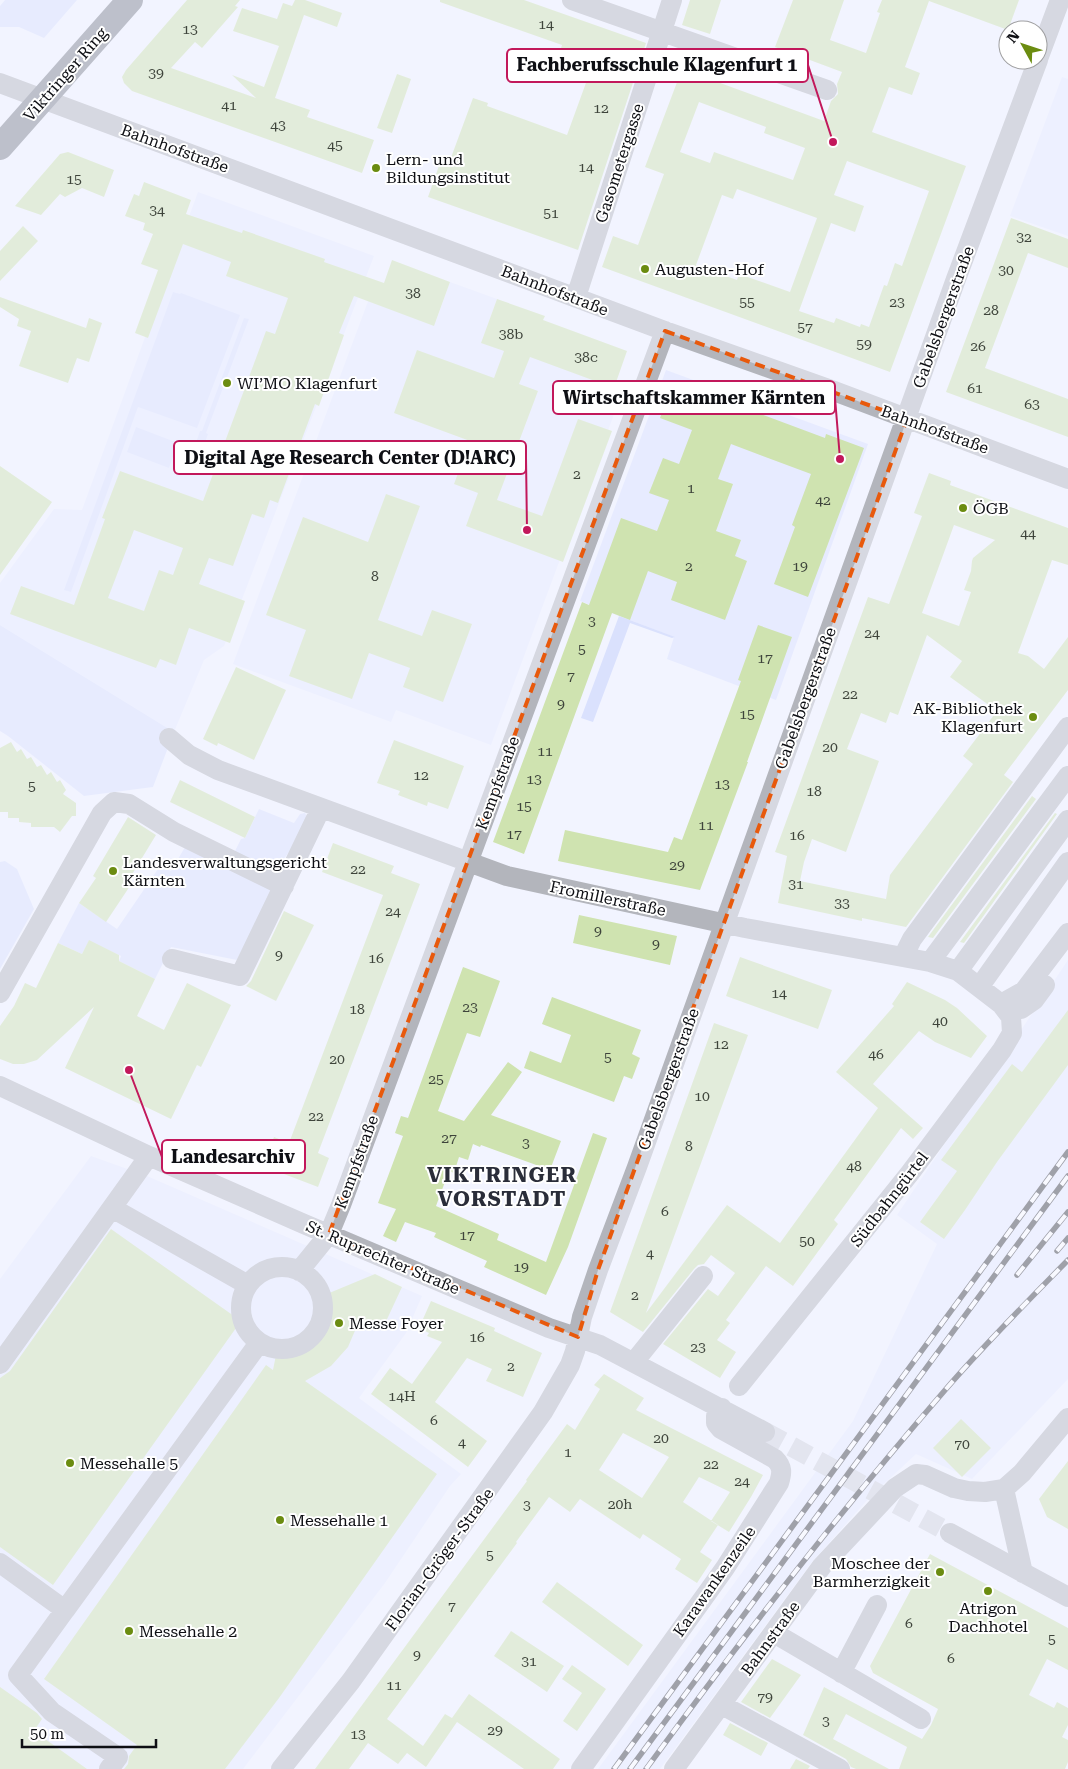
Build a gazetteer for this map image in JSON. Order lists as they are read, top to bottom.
{
  "streets": {
    "main road": ["Viktringer Ring"],
    "street": [
      "Bahnhofstraße",
      "Gasometergasse",
      "Gabelsbergerstraße",
      "Kempfstraße",
      "Fromillerstraße",
      "Südbahngürtel",
      "St. Ruprechter Straße",
      "Florian-Gröger-Straße",
      "Karawankenzeile",
      "Bahnstraße"
    ]
  },
  "crossings": [
    ["Viktringer Ring", "Bahnhofstraße"],
    ["Bahnhofstraße", "Gasometergasse"],
    ["Bahnhofstraße", "Gabelsbergerstraße"],
    ["Bahnhofstraße", "Kempfstraße"],
    ["Gabelsbergerstraße", "Fromillerstraße"],
    ["Gabelsbergerstraße", "St. Ruprechter Straße"],
    ["Gabelsbergerstraße", "Florian-Gröger-Straße"],
    ["Kempfstraße", "Fromillerstraße"],
    ["Kempfstraße", "St. Ruprechter Straße"],
    ["Fromillerstraße", "Südbahngürtel"],
    ["St. Ruprechter Straße", "Florian-Gröger-Straße"],
    ["St. Ruprechter Straße", "Karawankenzeile"]
  ],
  "districts": ["VIKTRINGER VORSTADT"],
  "places": [
    "Fachberufsschule Klagenfurt 1",
    "Lern- und Bildungsinstitut",
    "Augusten-Hof",
    "WI’MO Klagenfurt",
    "Wirtschaftskammer Kärnten",
    "ÖGB",
    "Digital Age Research Center (D!ARC)",
    "AK-Bibliothek Klagenfurt",
    "Landesverwaltungsgericht Kärnten",
    "Landesarchiv",
    "Messe Foyer",
    "Messehalle 5",
    "Messehalle 1",
    "Moschee der Barmherzigkeit",
    "Atrigon Dachhotel",
    "Messehalle 2"
  ],
  "house_numbers": [
    "14",
    "13",
    "39",
    "41",
    "12",
    "43",
    "45",
    "14",
    "15",
    "34",
    "51",
    "32",
    "30",
    "38",
    "55",
    "23",
    "28",
    "57",
    "38b",
    "59",
    "26",
    "38c",
    "61",
    "63",
    "2",
    "1",
    "42",
    "44",
    "2",
    "19",
    "8",
    "3",
    "24",
    "5",
    "17",
    "7",
    "22",
    "9",
    "15",
    "20",
    "11",
    "12",
    "13",
    "13",
    "5",
    "18",
    "15",
    "11",
    "17",
    "16",
    "29",
    "22",
    "31",
    "33",
    "24",
    "9",
    "9",
    "9",
    "16",
    "14",
    "23",
    "18",
    "40",
    "12",
    "46",
    "5",
    "20",
    "25",
    "10",
    "22",
    "27",
    "3",
    "8",
    "48",
    "6",
    "17",
    "50",
    "4",
    "19",
    "2",
    "16",
    "23",
    "2",
    "14H",
    "6",
    "20",
    "4",
    "70",
    "1",
    "22",
    "24",
    "20h",
    "3",
    "5",
    "7",
    "6",
    "5",
    "9",
    "6",
    "31",
    "11",
    "79",
    "3",
    "29",
    "13"
  ],
  "scale_bar": "50 m",
  "north": "top left"
}
